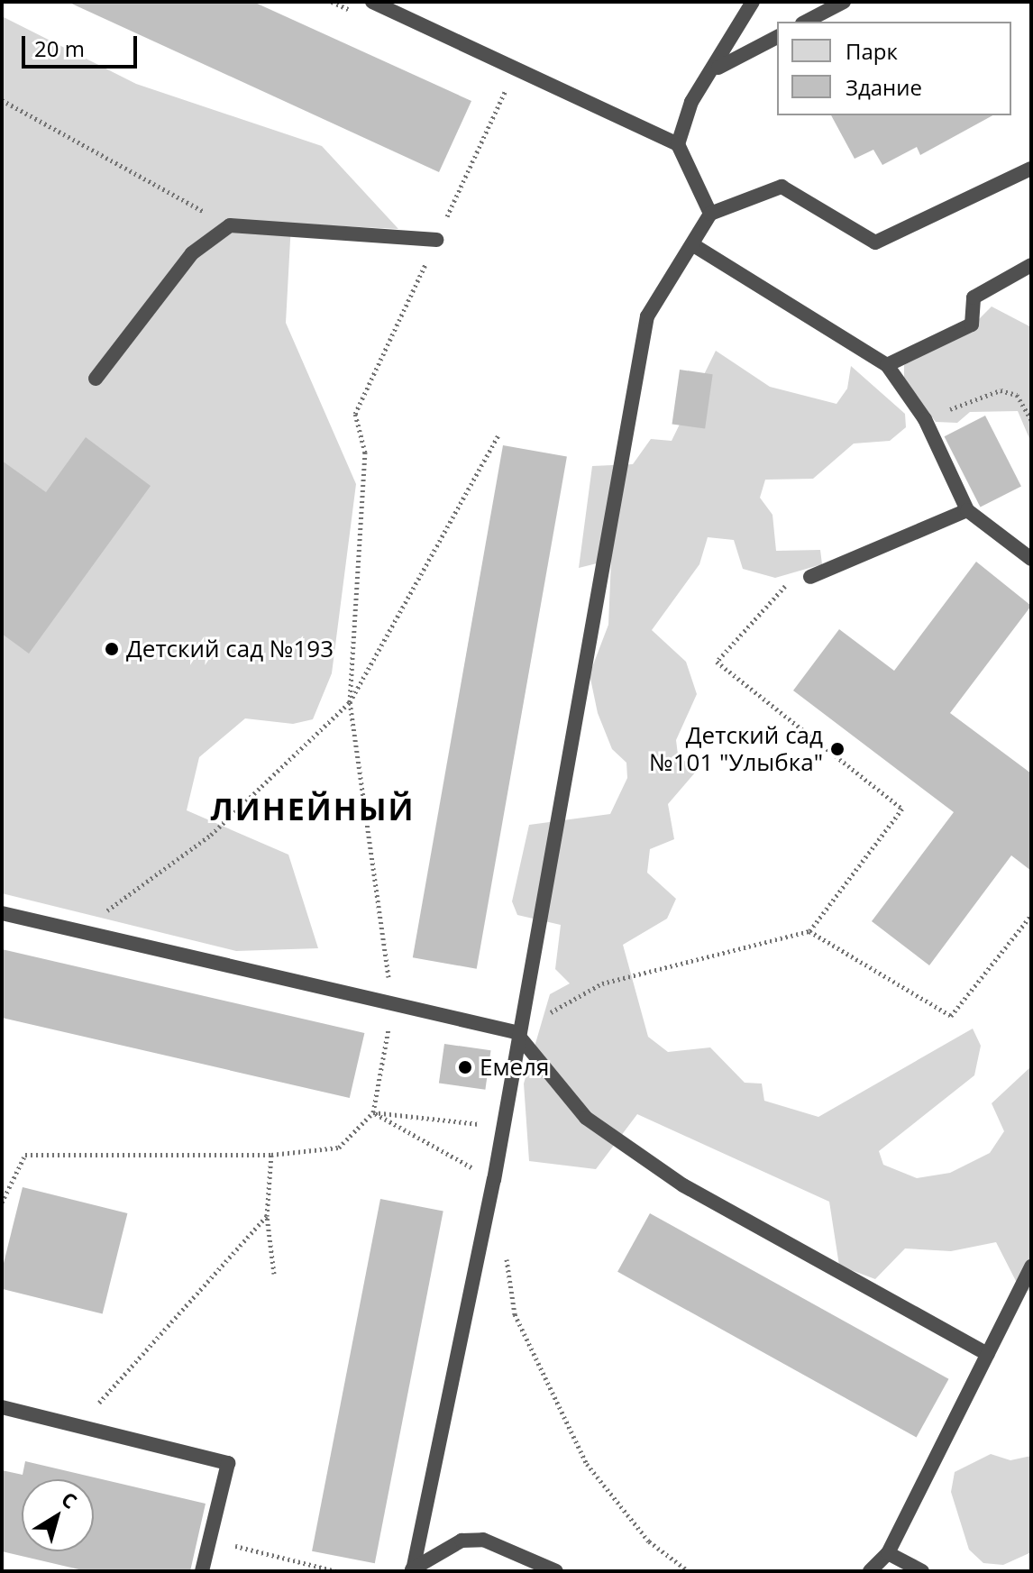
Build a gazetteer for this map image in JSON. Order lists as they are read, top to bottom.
{
  "districts": ["ЛИНЕЙНЫЙ"],
  "places": ["Детский сад №193", "Детский сад №101 \"Улыбка\"", "Емеля"],
  "legend": ["Парк", "Здание"],
  "scale_bar": "20 m",
  "north": "top right"
}
